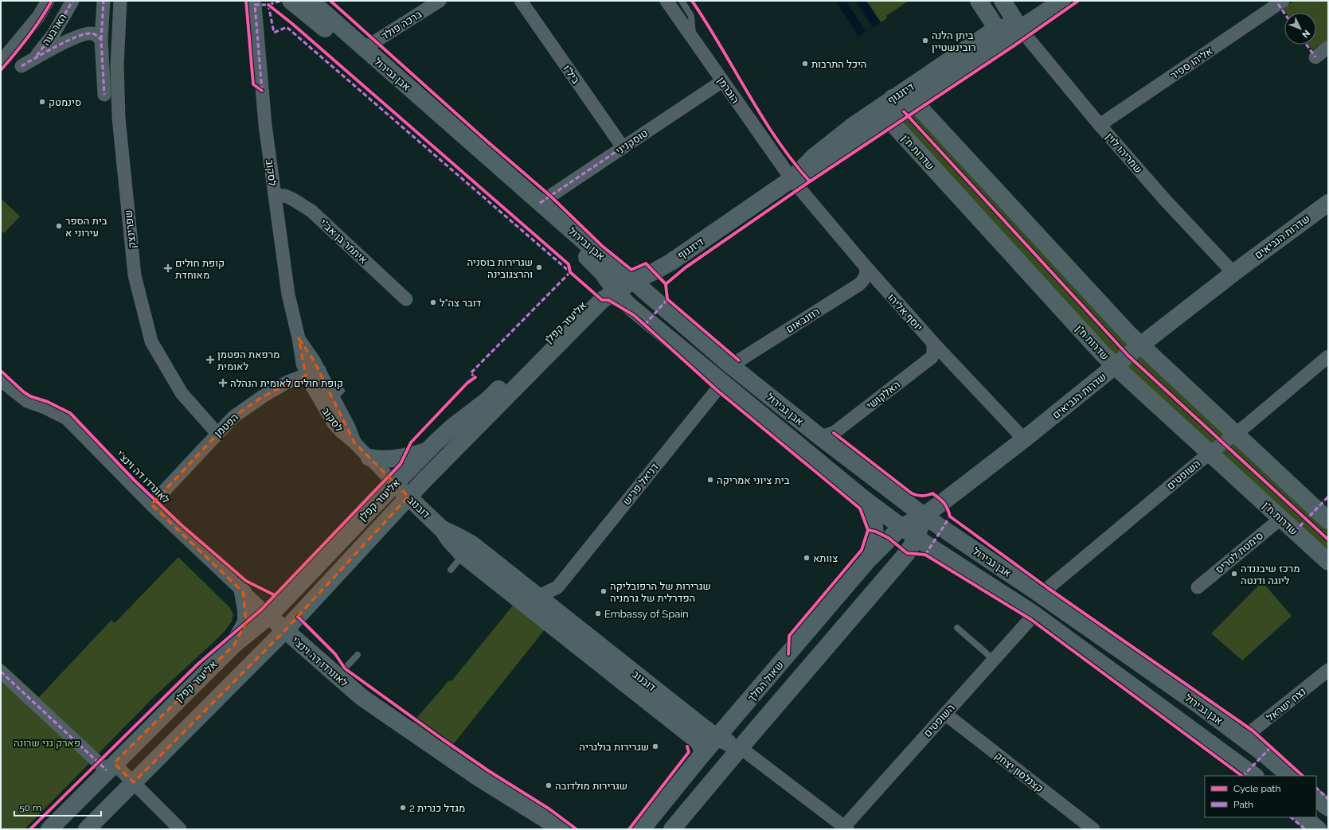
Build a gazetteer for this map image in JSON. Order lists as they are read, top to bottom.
{
  "streets": {
    "street": [
      "ברכה פולד",
      "הארבעה",
      "אליהו ספיר",
      "אבן גבירול",
      "ביל\"ו",
      "הוברמן",
      "דיזנגוף",
      "טוסקניני",
      "שדרות ח\"ן",
      "שמריהו לוין",
      "לסקוב",
      "שפרינצק",
      "שדרות הנביאים",
      "איתמר בן אב\"י",
      "יוסף אליהו",
      "רוזנבאום",
      "אליעזר קפלן",
      "האלקושי",
      "הפטמן",
      "השופטים",
      "לאונרדו דה וינצ'י",
      "דניאל פריש",
      "דובנוב",
      "סימטת לטריס",
      "שאול המלך",
      "נצח ישראל",
      "קצנלסון יצחק"
    ]
  },
  "crossings": [
    ["ברכה פולד", "אבן גבירול"],
    ["אליהו ספיר", "שמריהו לוין"],
    ["אבן גבירול", "דיזנגוף"],
    ["אבן גבירול", "טוסקניני"],
    ["אבן גבירול", "שדרות הנביאים"],
    ["אבן גבירול", "רוזנבאום"],
    ["אבן גבירול", "אליעזר קפלן"],
    ["אבן גבירול", "האלקושי"],
    ["אבן גבירול", "השופטים"],
    ["אבן גבירול", "דניאל פריש"],
    ["אבן גבירול", "שאול המלך"],
    ["אבן גבירול", "נצח ישראל"],
    ["ביל\"ו", "טוסקניני"],
    ["הוברמן", "דיזנגוף"],
    ["הוברמן", "טוסקניני"],
    ["הוברמן", "יוסף אליהו"],
    ["דיזנגוף", "שדרות ח\"ן"],
    ["דיזנגוף", "שמריהו לוין"],
    ["דיזנגוף", "יוסף אליהו"],
    ["דיזנגוף", "אליעזר קפלן"],
    ["שדרות ח\"ן", "שדרות הנביאים"],
    ["שדרות ח\"ן", "השופטים"],
    ["שדרות ח\"ן", "סימטת לטריס"],
    ["שמריהו לוין", "שדרות הנביאים"],
    ["לסקוב", "איתמר בן אב\"י"],
    ["לסקוב", "אליעזר קפלן"],
    ["לסקוב", "הפטמן"],
    ["לסקוב", "דובנוב"],
    ["שפרינצק", "הפטמן"],
    ["שדרות הנביאים", "יוסף אליהו"],
    ["שדרות הנביאים", "שאול המלך"],
    ["יוסף אליהו", "רוזנבאום"],
    ["יוסף אליהו", "האלקושי"],
    ["אליעזר קפלן", "לאונרדו דה וינצ'י"],
    ["אליעזר קפלן", "דובנוב"],
    ["הפטמן", "לאונרדו דה וינצ'י"],
    ["השופטים", "דובנוב"],
    ["השופטים", "קצנלסון יצחק"],
    ["דניאל פריש", "דובנוב"],
    ["דובנוב", "שאול המלך"]
  ],
  "parks": ["פארק גני שרונה"],
  "places": {
    "other": [
      "ביתן הלנה רובינשטיין",
      "היכל התרבות",
      "סינמטק",
      "בית הספר עירוני א",
      "שגרירות בוסניה והרצגובינה",
      "דובר צה\"ל",
      "בית ציוני אמריקה",
      "צוותא",
      "מרכז שיבננדה ליוגה ודנטה",
      "שגרירות של הרפובליקה הפדרלית של גרמניה",
      "Embassy of Spain",
      "שגרירות בולגריה",
      "שגרירות מולדובה",
      "מגדל כנרית 2"
    ],
    "health": ["קופת חולים מאוחדת", "מרפאת הפטמן לאומית", "קופת חולים לאומית הנהלה"]
  },
  "legend": ["Cycle path", "Path"],
  "scale_bar": "50 m",
  "north": "bottom right"
}
